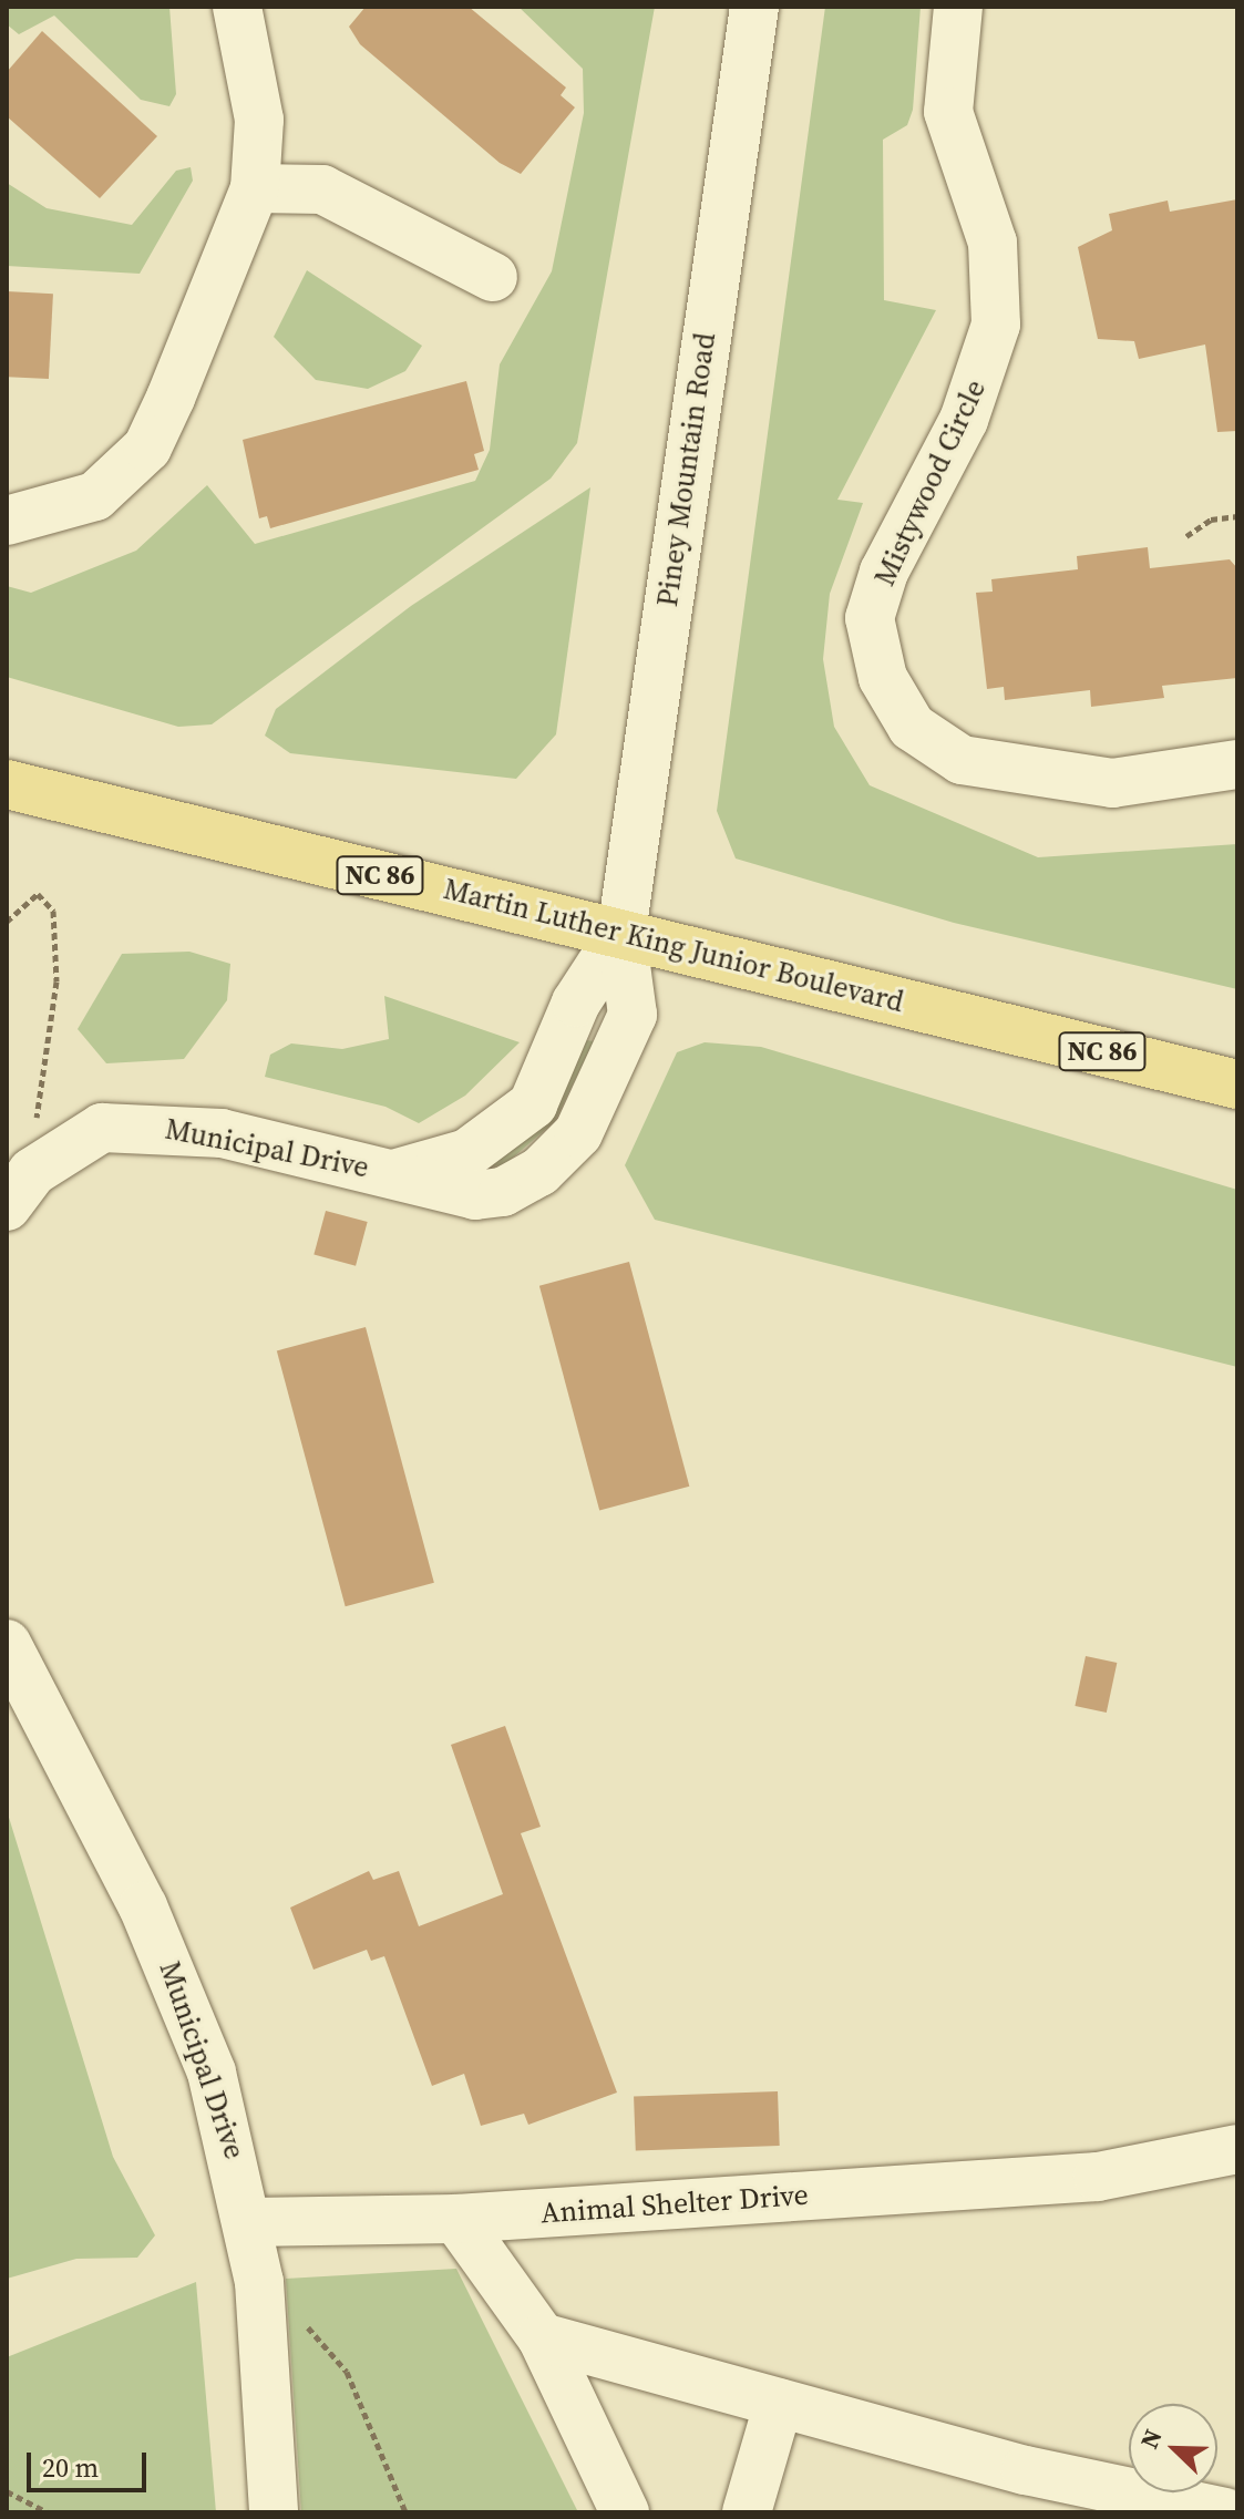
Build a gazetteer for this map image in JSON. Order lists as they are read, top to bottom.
{
  "streets": {
    "main road": ["NC 86", "Martin Luther King Junior Boulevard"],
    "street": [
      "Piney Mountain Road",
      "Mistywood Circle",
      "Municipal Drive",
      "Animal Shelter Drive"
    ]
  },
  "crossings": [
    ["Piney Mountain Road", "Martin Luther King Junior Boulevard"],
    ["Piney Mountain Road", "Municipal Drive"],
    ["Martin Luther King Junior Boulevard", "Municipal Drive"],
    ["Municipal Drive", "Animal Shelter Drive"]
  ],
  "scale_bar": "20 m",
  "north": "top left"
}
